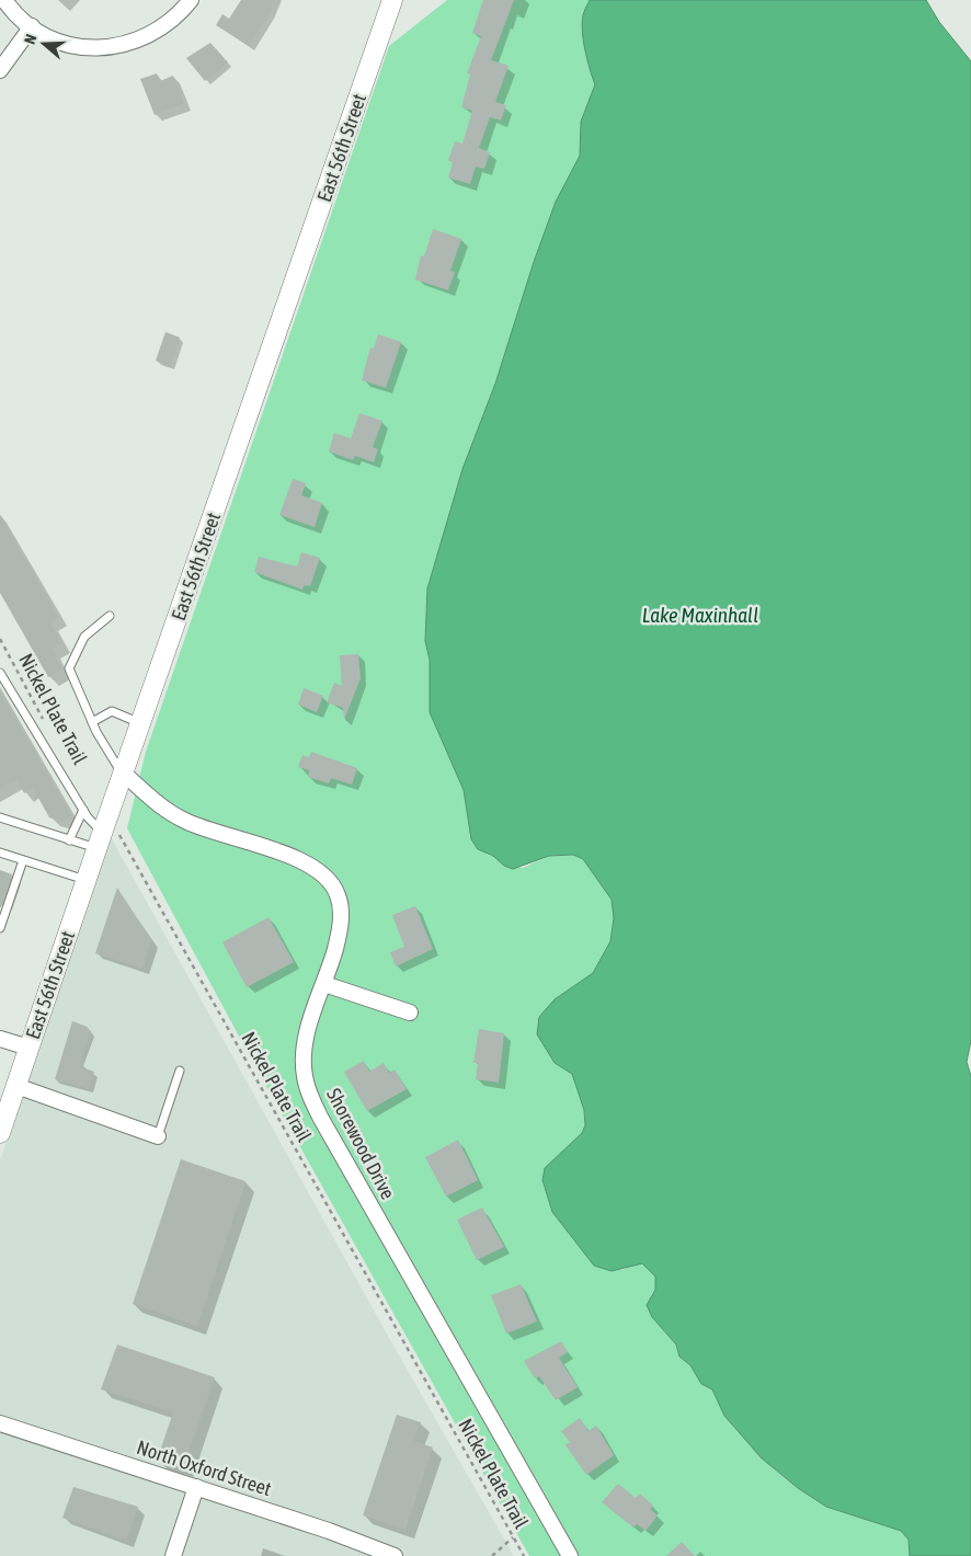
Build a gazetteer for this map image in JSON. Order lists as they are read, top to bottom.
{
  "streets": {
    "street": ["East 56th Street", "Shorewood Drive", "North Oxford Street"],
    "path": ["Nickel Plate Trail"]
  },
  "crossings": [
    ["East 56th Street", "Nickel Plate Trail"],
    ["East 56th Street", "Shorewood Drive"]
  ],
  "water": ["Lake Maxinhall"],
  "north": "left"
}
